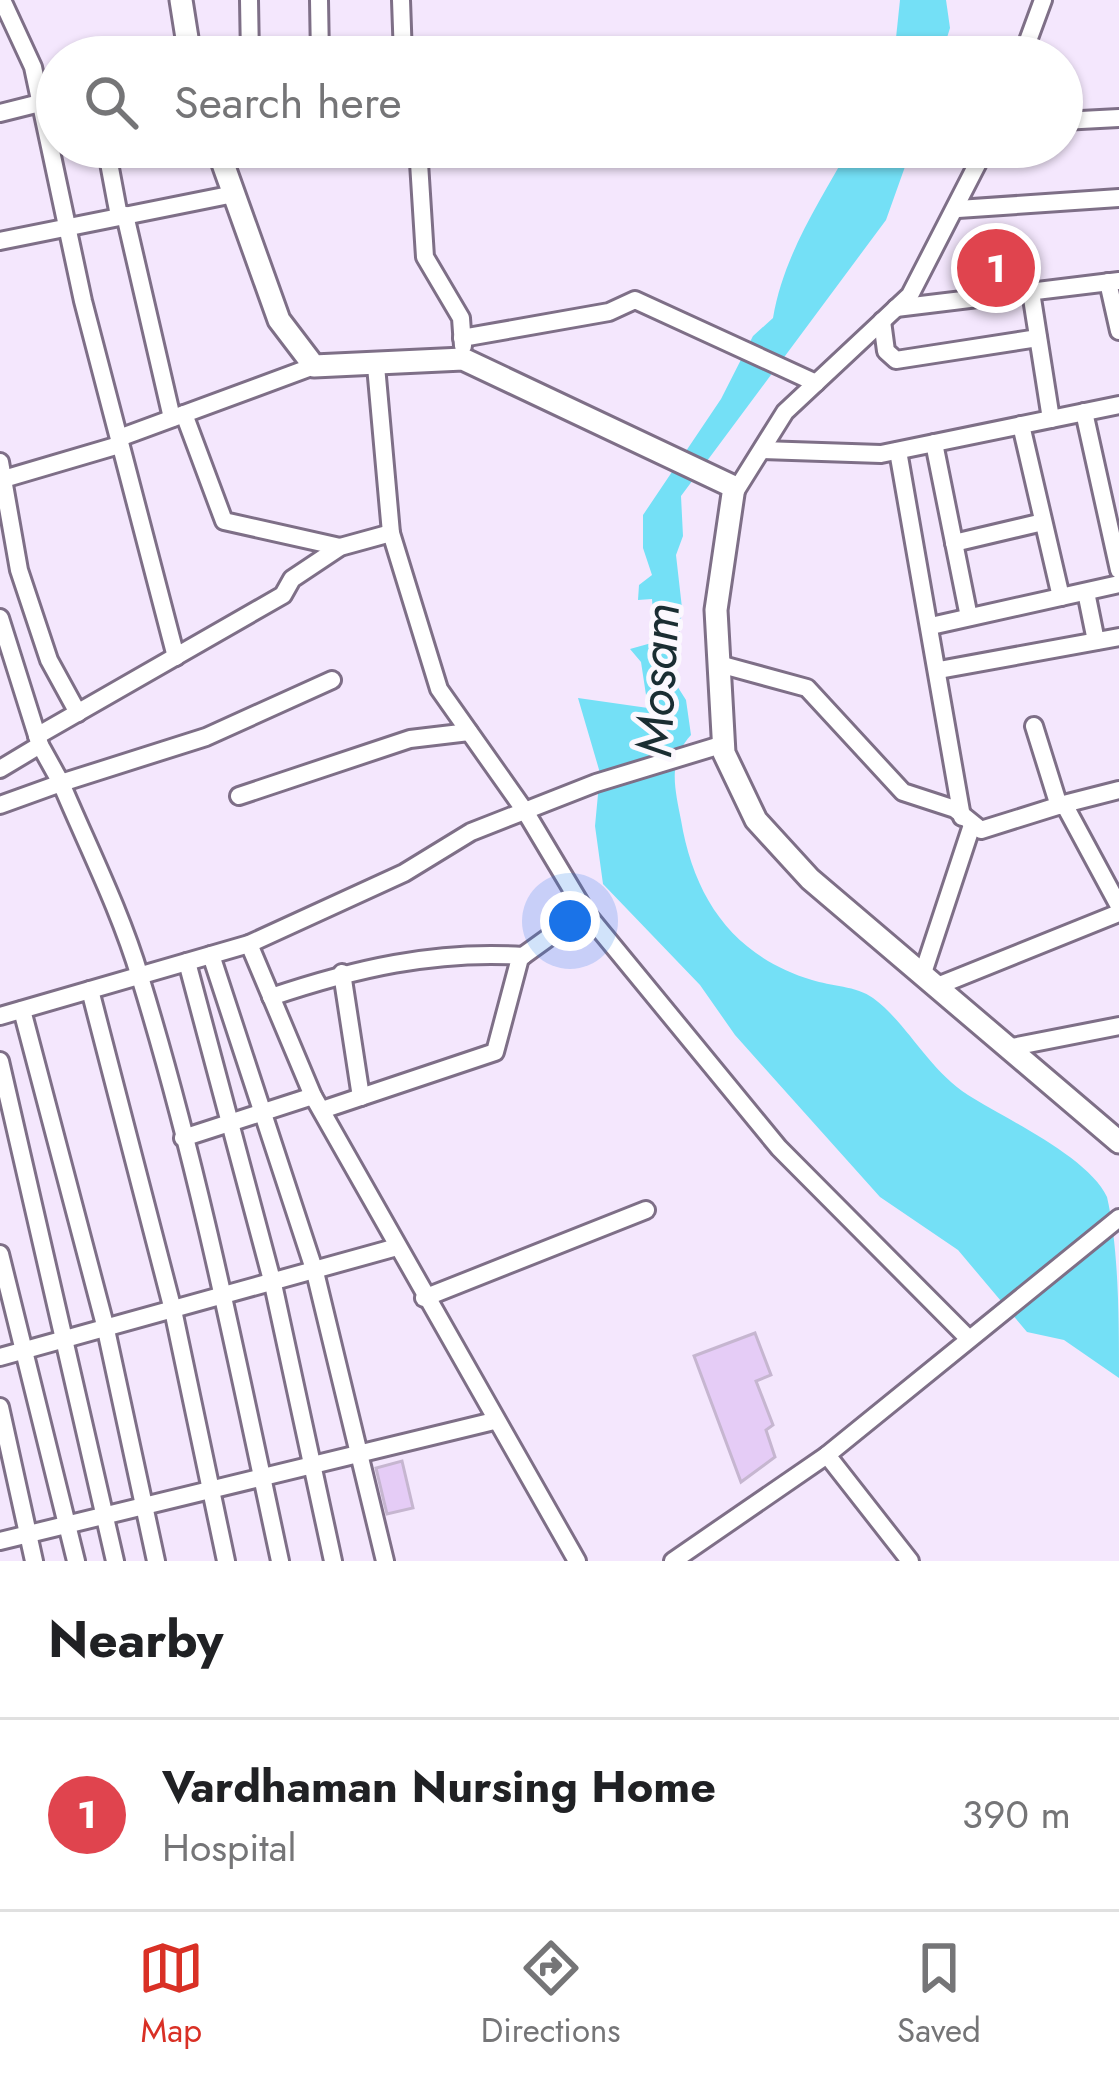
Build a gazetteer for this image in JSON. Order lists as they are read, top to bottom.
{
  "water": ["Mosam"],
  "page": {
    "search": "Search here",
    "pins": "1",
    "heading": "Nearby",
    "list": [
      {
        "mark": "1",
        "name": "Vardhaman Nursing Home",
        "note": "Hospital",
        "value": "390 m"
      }
    ],
    "nav": ["Map", "Directions", "Saved"]
  }
}
